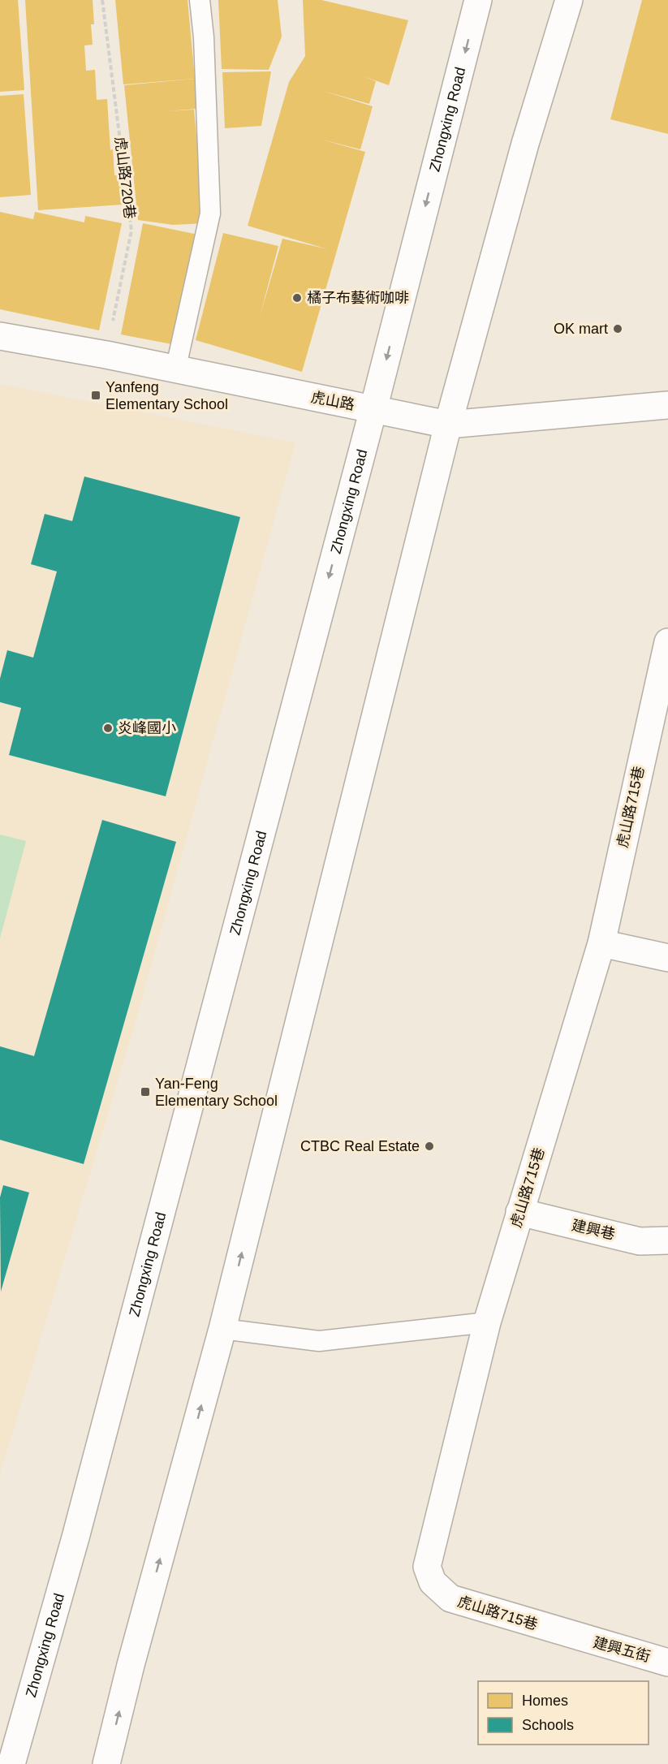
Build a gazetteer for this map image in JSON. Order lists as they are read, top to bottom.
{
  "streets": {
    "street": [
      "Zhongxing Road",
      "虎山路",
      "虎山路715巷",
      "建興巷",
      "建興五街"
    ],
    "path": ["虎山路720巷"]
  },
  "crossings": [
    ["Zhongxing Road", "虎山路"],
    ["虎山路720巷", "虎山路"],
    ["虎山路715巷", "建興巷"],
    ["虎山路715巷", "建興五街"]
  ],
  "places": {
    "other": [
      "橘子布藝術咖啡",
      "OK mart",
      "炎峰國小",
      "CTBC Real Estate"
    ],
    "transit": ["Yanfeng Elementary School", "Yan-Feng Elementary School"]
  },
  "legend": ["Homes", "Schools"]
}
